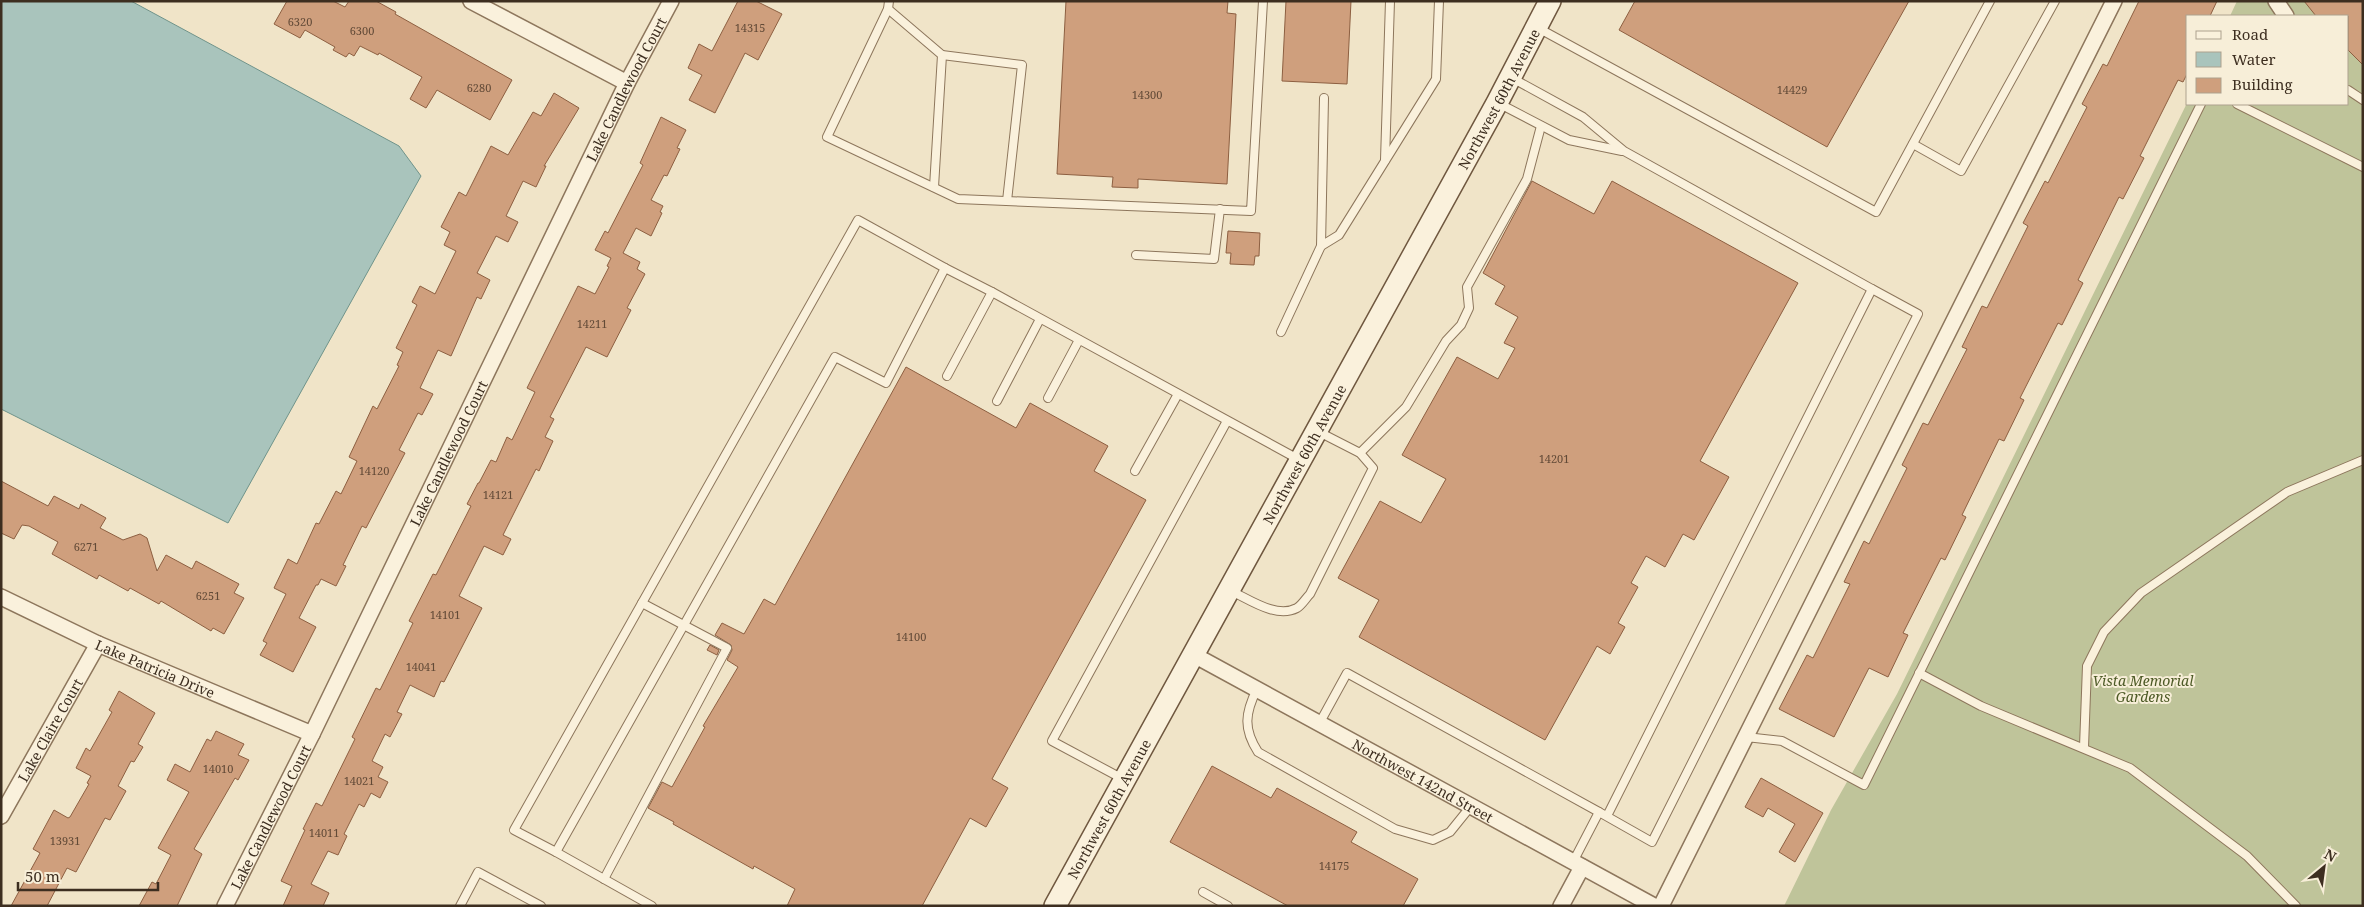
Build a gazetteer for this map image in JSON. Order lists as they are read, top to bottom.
{
  "streets": {
    "street": [
      "Lake Candlewood Court",
      "Northwest 60th Avenue",
      "Lake Patricia Drive",
      "Lake Claire Court",
      "Northwest 142nd Street"
    ]
  },
  "crossings": [
    ["Lake Candlewood Court", "Lake Patricia Drive"],
    ["Northwest 60th Avenue", "Northwest 142nd Street"],
    ["Lake Patricia Drive", "Lake Claire Court"]
  ],
  "parks": ["Vista Memorial Gardens"],
  "house_numbers": [
    "6320",
    "14315",
    "6300",
    "6280",
    "14429",
    "14300",
    "14211",
    "14201",
    "14120",
    "14121",
    "6271",
    "6251",
    "14101",
    "14100",
    "14041",
    "14010",
    "14021",
    "14011",
    "13931",
    "14175"
  ],
  "legend": ["Road", "Water", "Building"],
  "scale_bar": "50 m",
  "north": "top right"
}
